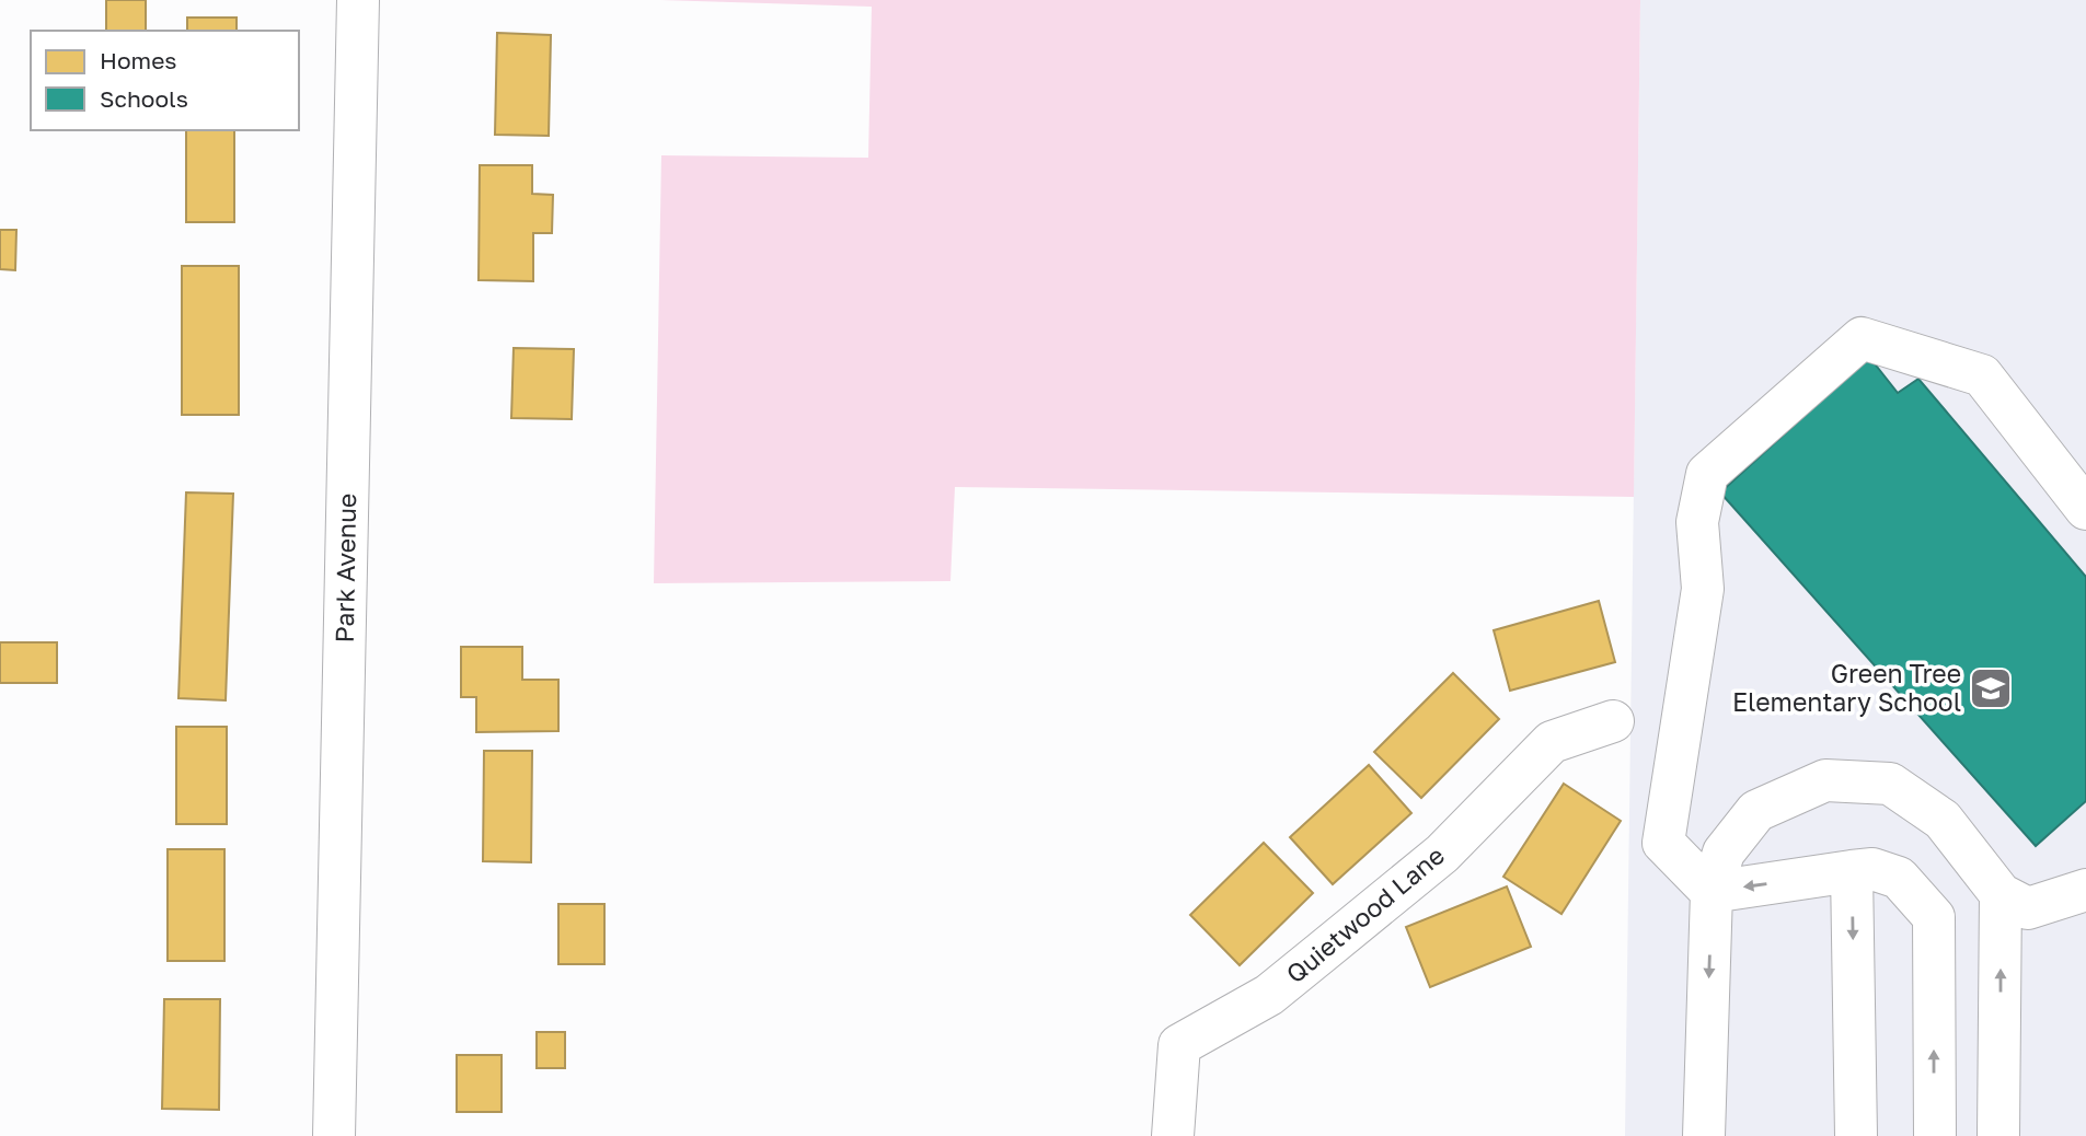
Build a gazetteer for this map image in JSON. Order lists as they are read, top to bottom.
{
  "streets": {
    "street": ["Park Avenue", "Quietwood Lane"]
  },
  "places": {
    "school or university": ["Green Tree Elementary School"]
  },
  "legend": ["Homes", "Schools"]
}
